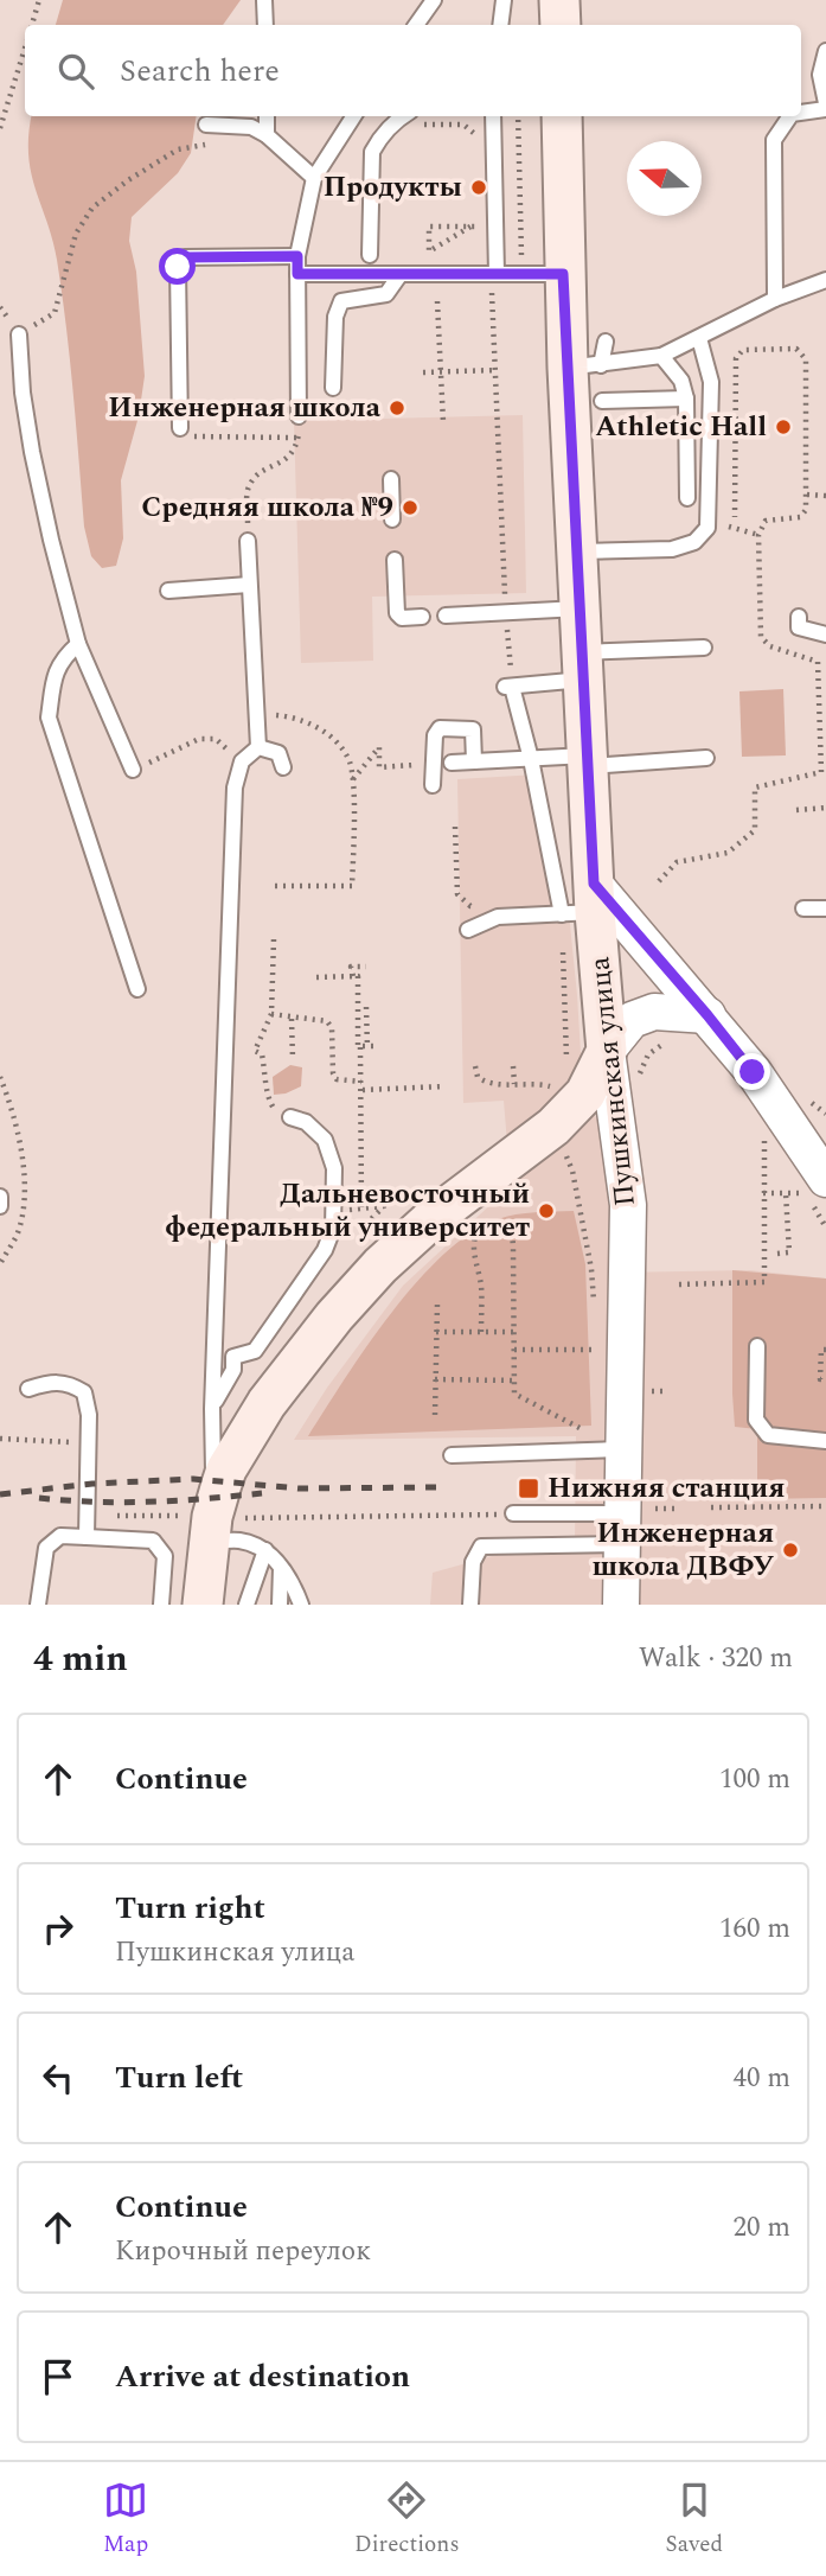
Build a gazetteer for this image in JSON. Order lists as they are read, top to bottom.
{
  "streets": {
    "main road": ["Пушкинская улица"]
  },
  "places": {
    "other": [
      "Продукты",
      "Инженерная школа",
      "Athletic Hall",
      "Средняя школа №9",
      "Дальневосточный федеральный университет",
      "Инженерная школа ДВФУ"
    ],
    "transit": ["Нижняя станция"]
  },
  "north": "left",
  "page": {
    "search": "Search here",
    "heading": ["4 min", "Walk · 320 m"],
    "list": [
      ["Continue", "100 m"],
      ["Turn right", "Пушкинская улица", "160 m"],
      ["Turn left", "40 m"],
      ["Continue", "Кирочный переулок", "20 m"],
      "Arrive at destination"
    ],
    "nav": ["Map", "Directions", "Saved"]
  }
}
